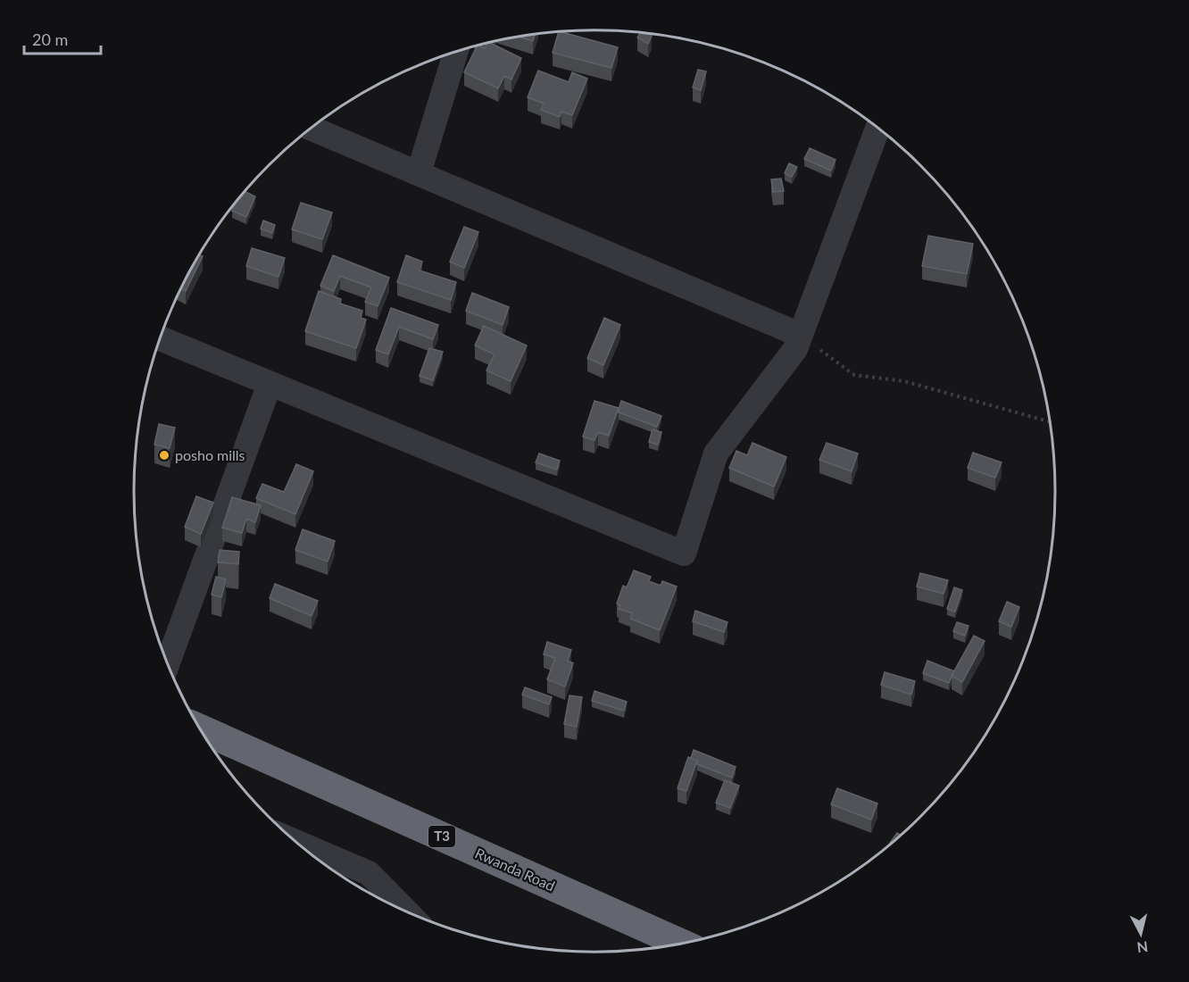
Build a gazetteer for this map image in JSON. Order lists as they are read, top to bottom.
{
  "streets": {
    "highway": ["T3", "Rwanda Road"]
  },
  "places": ["posho mills"],
  "scale_bar": "20 m",
  "north": "bottom"
}
